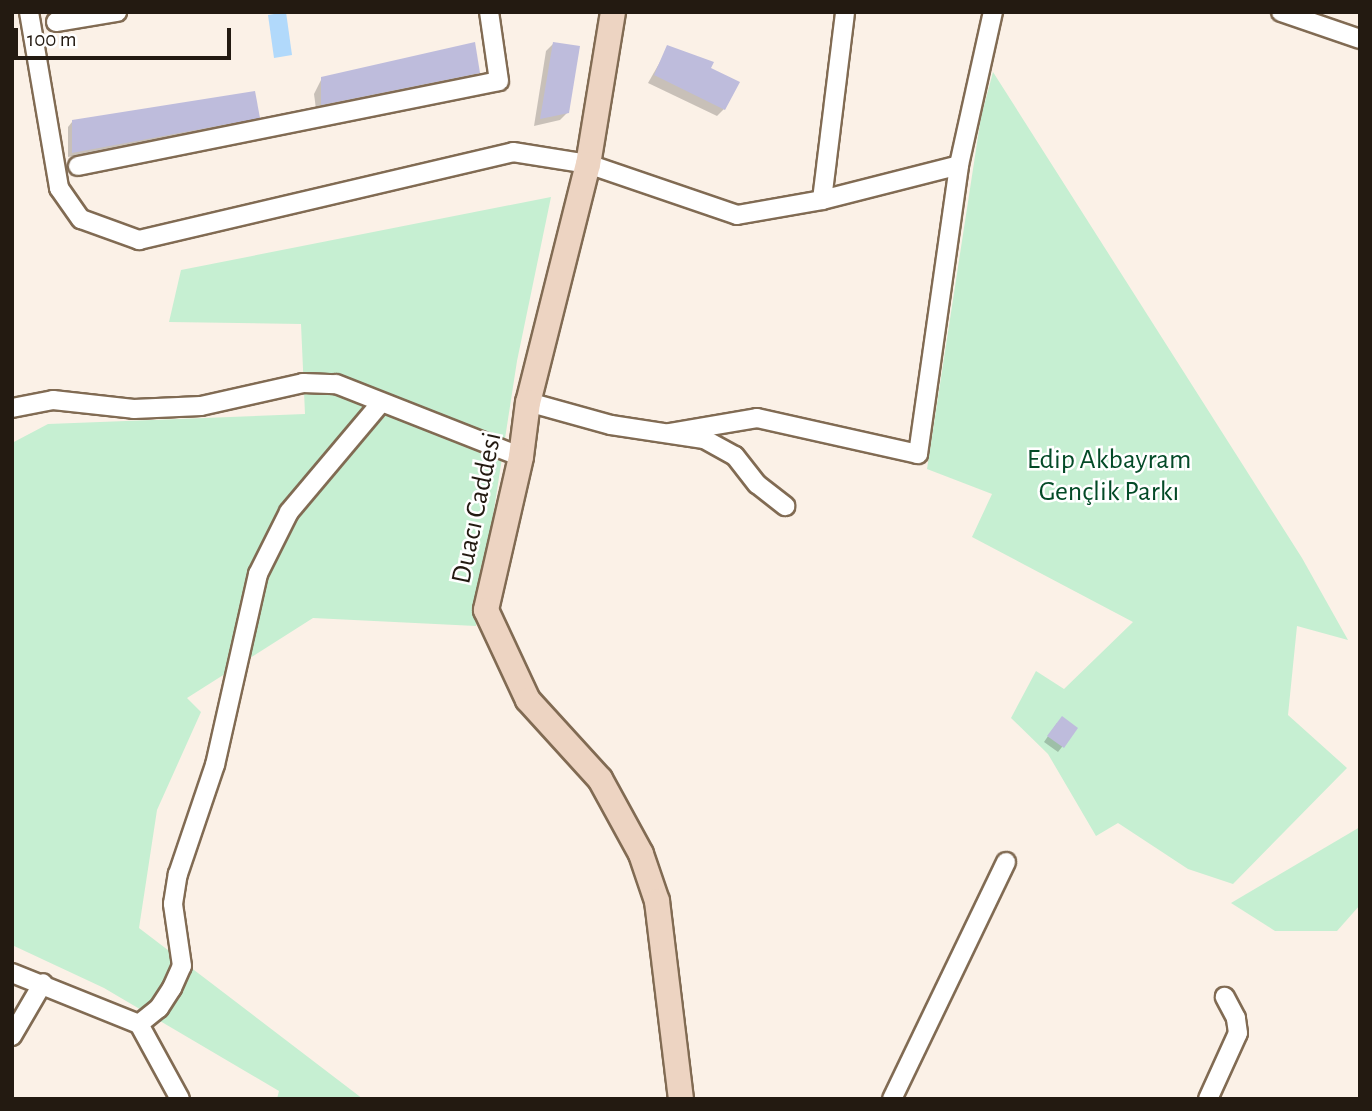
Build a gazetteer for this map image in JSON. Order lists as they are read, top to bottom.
{
  "streets": {
    "street": ["Duacı Caddesi"]
  },
  "parks": ["Edip Akbayram Gençlik Parkı"],
  "scale_bar": "100 m"
}
